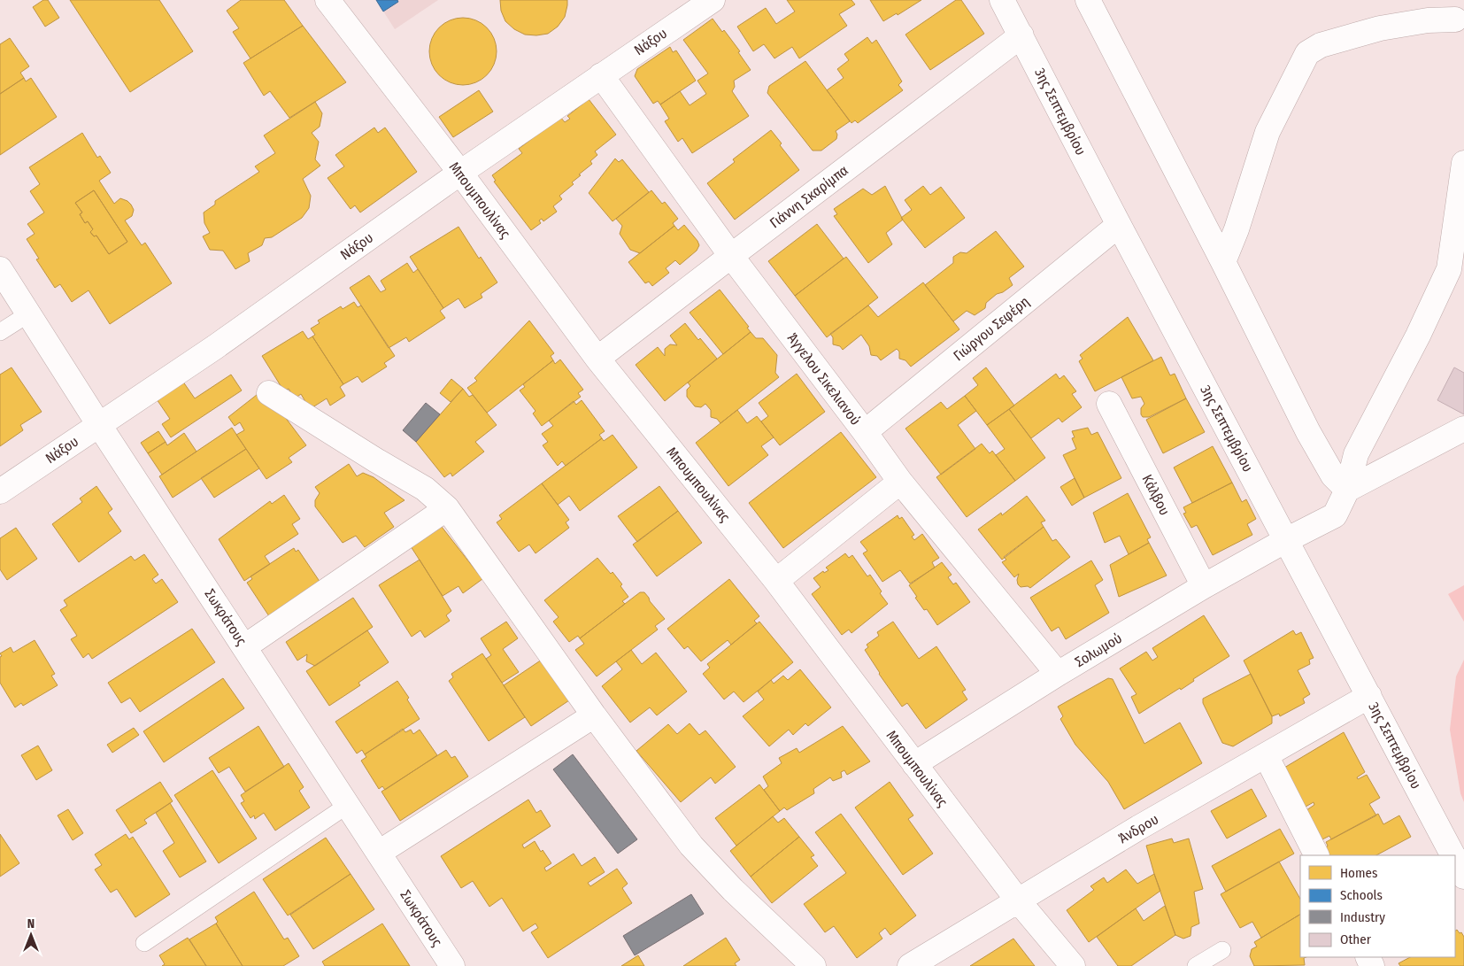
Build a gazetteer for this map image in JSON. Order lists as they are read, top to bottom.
{
  "streets": {
    "street": [
      "Νάξου",
      "3ης Σεπτεμβρίου",
      "Γιάννη Σκαρίμπα",
      "Μπουμπουλίνας",
      "Γιώργου Σεφέρη",
      "Άγγελου Σικελιανού",
      "Κάλβου",
      "Σωκράτους",
      "Σολωμού",
      "Άνδρου"
    ]
  },
  "crossings": [
    ["Νάξου", "Μπουμπουλίνας"],
    ["Νάξου", "Άγγελου Σικελιανού"],
    ["Νάξου", "Σωκράτους"],
    ["3ης Σεπτεμβρίου", "Γιάννη Σκαρίμπα"],
    ["3ης Σεπτεμβρίου", "Γιώργου Σεφέρη"],
    ["3ης Σεπτεμβρίου", "Σολωμού"],
    ["3ης Σεπτεμβρίου", "Άνδρου"],
    ["Γιάννη Σκαρίμπα", "Μπουμπουλίνας"],
    ["Γιάννη Σκαρίμπα", "Άγγελου Σικελιανού"],
    ["Μπουμπουλίνας", "Σολωμού"],
    ["Μπουμπουλίνας", "Άνδρου"],
    ["Γιώργου Σεφέρη", "Άγγελου Σικελιανού"],
    ["Άγγελου Σικελιανού", "Σολωμού"],
    ["Κάλβου", "Σολωμού"]
  ],
  "legend": [
    "Homes",
    "Schools",
    "Industry",
    "Other"
  ],
  "north": "top"
}
